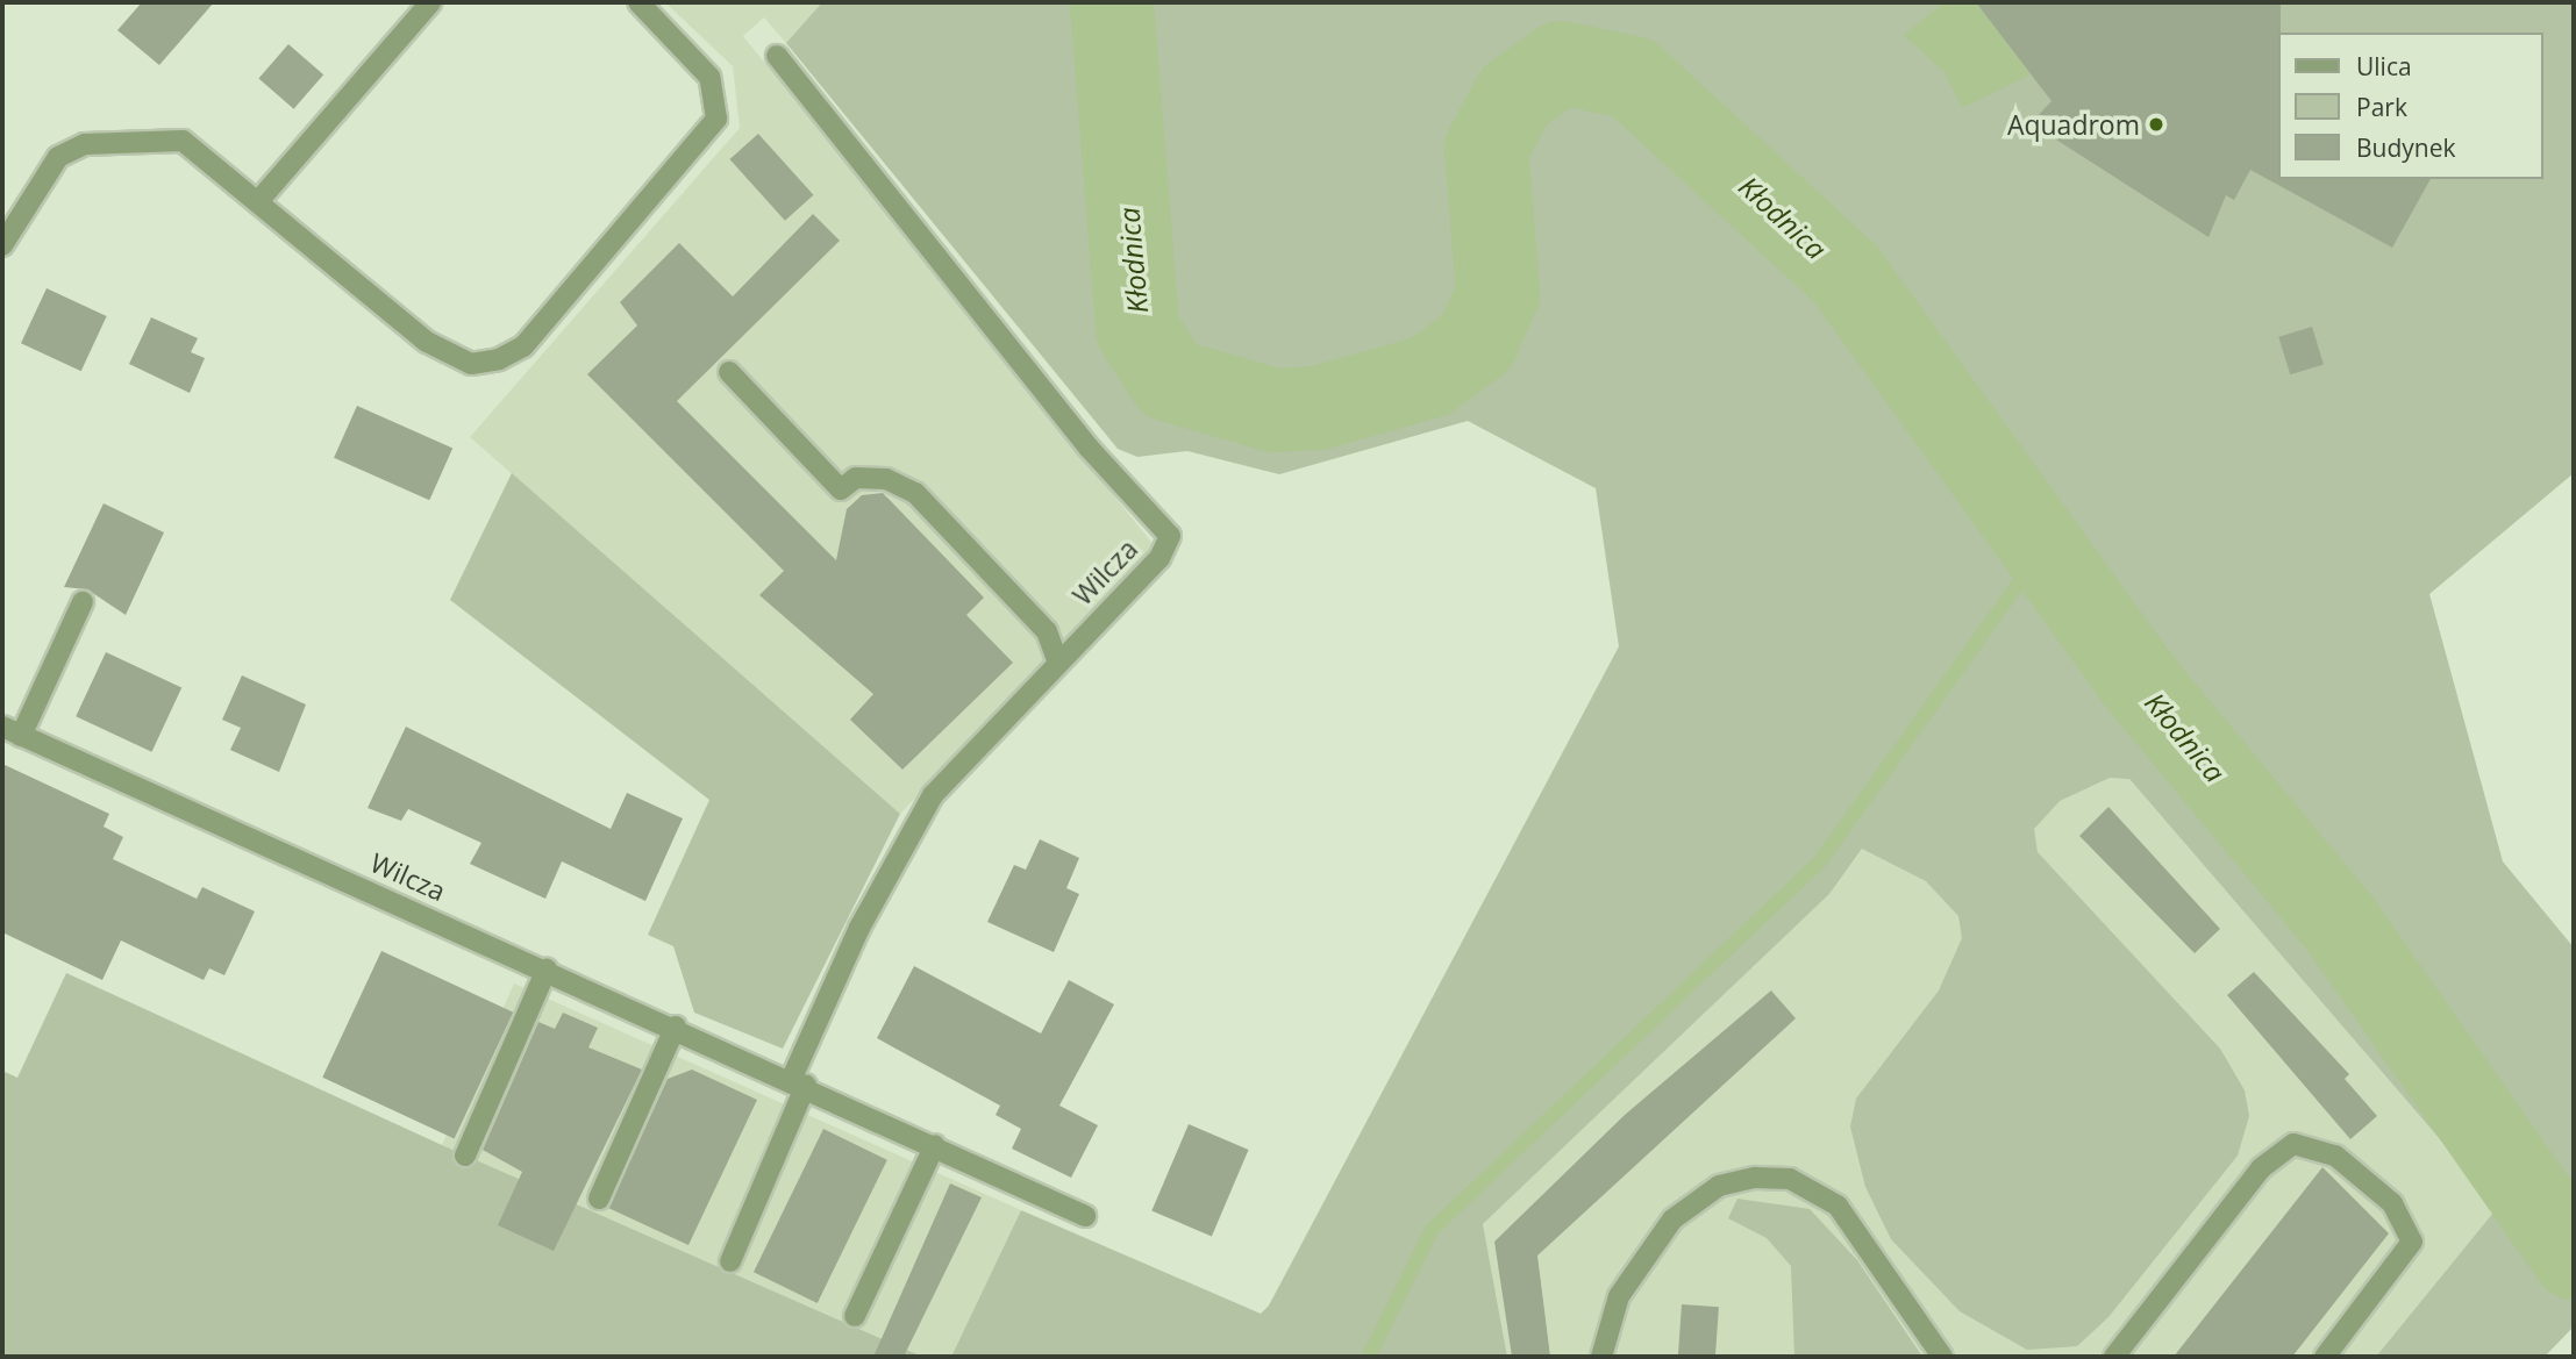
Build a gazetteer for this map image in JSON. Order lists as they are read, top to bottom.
{
  "streets": {
    "street": ["Wilcza"]
  },
  "water": ["Kłodnica"],
  "places": ["Aquadrom"],
  "legend": ["Ulica", "Park", "Budynek"]
}
